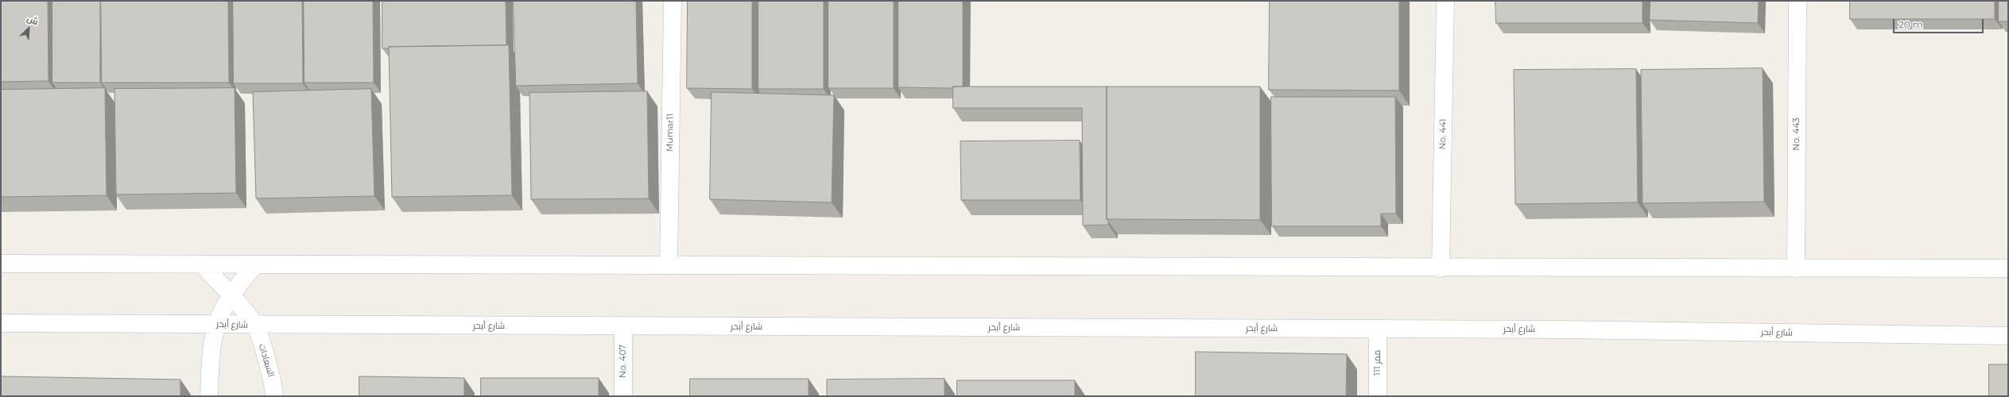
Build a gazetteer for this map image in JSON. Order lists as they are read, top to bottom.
{
  "streets": {
    "street": [
      "Mumar11",
      "No. 441",
      "No. 443",
      "شارع أبحر",
      "السعادات",
      "No. 407",
      "ممر 111"
    ]
  },
  "crossings": [
    ["شارع أبحر", "السعادات"],
    ["شارع أبحر", "No. 407"],
    ["شارع أبحر", "ممر 111"]
  ],
  "scale_bar": "20 m",
  "north": "top right"
}
